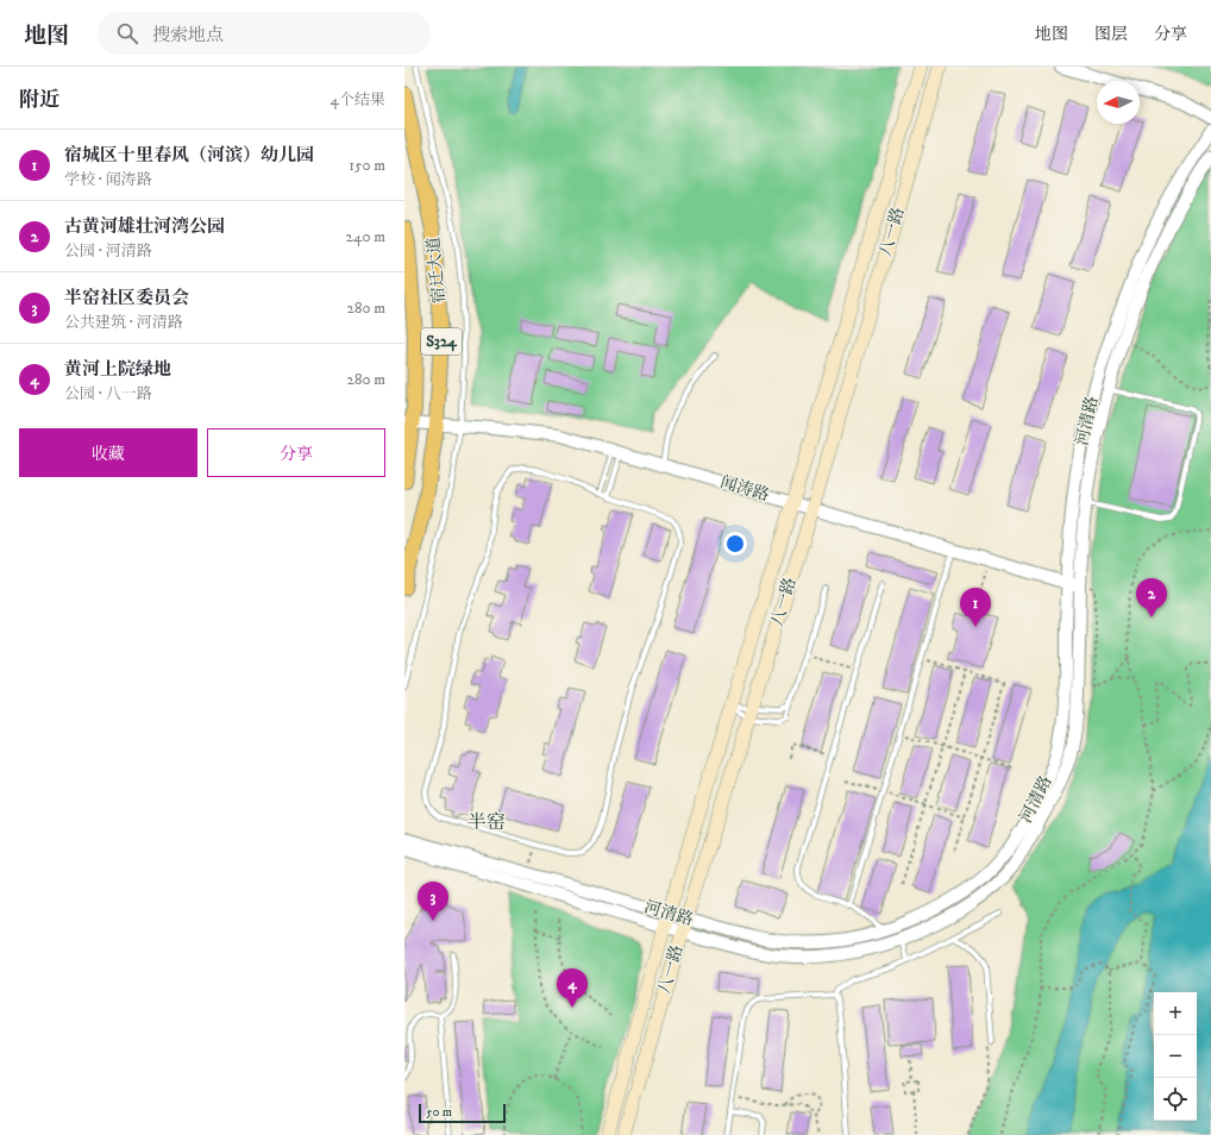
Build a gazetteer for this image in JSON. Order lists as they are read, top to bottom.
{
  "streets": {
    "main road": ["八一路", "宿迁大道", "S324"],
    "street": ["河清路", "闻涛路"]
  },
  "crossings": [
    ["八一路", "河清路"],
    ["八一路", "闻涛路"],
    ["宿迁大道", "闻涛路"],
    ["河清路", "闻涛路"]
  ],
  "districts": ["半窑"],
  "scale_bar": "50 m",
  "north": "left",
  "page": {
    "header": "地图",
    "search": "搜索地点",
    "nav": ["地图", "图层", "分享"],
    "heading": ["附近", "4个结果"],
    "list": [
      {
        "mark": "1",
        "name": "宿城区十里春风（河滨）幼儿园",
        "note": "学校 · 闻涛路",
        "value": "150 m"
      },
      {
        "mark": "2",
        "name": "古黄河雄壮河湾公园",
        "note": "公园 · 河清路",
        "value": "240 m"
      },
      {
        "mark": "3",
        "name": "半窑社区委员会",
        "note": "公共建筑 · 河清路",
        "value": "280 m"
      },
      {
        "mark": "4",
        "name": "黄河上院绿地",
        "note": "公园 · 八一路",
        "value": "280 m"
      }
    ],
    "buttons": ["收藏", "分享"],
    "pins": [
      "2",
      "1",
      "3",
      "4"
    ],
    "map_buttons": ["+", "−"],
    "scale": "50 m"
  }
}
